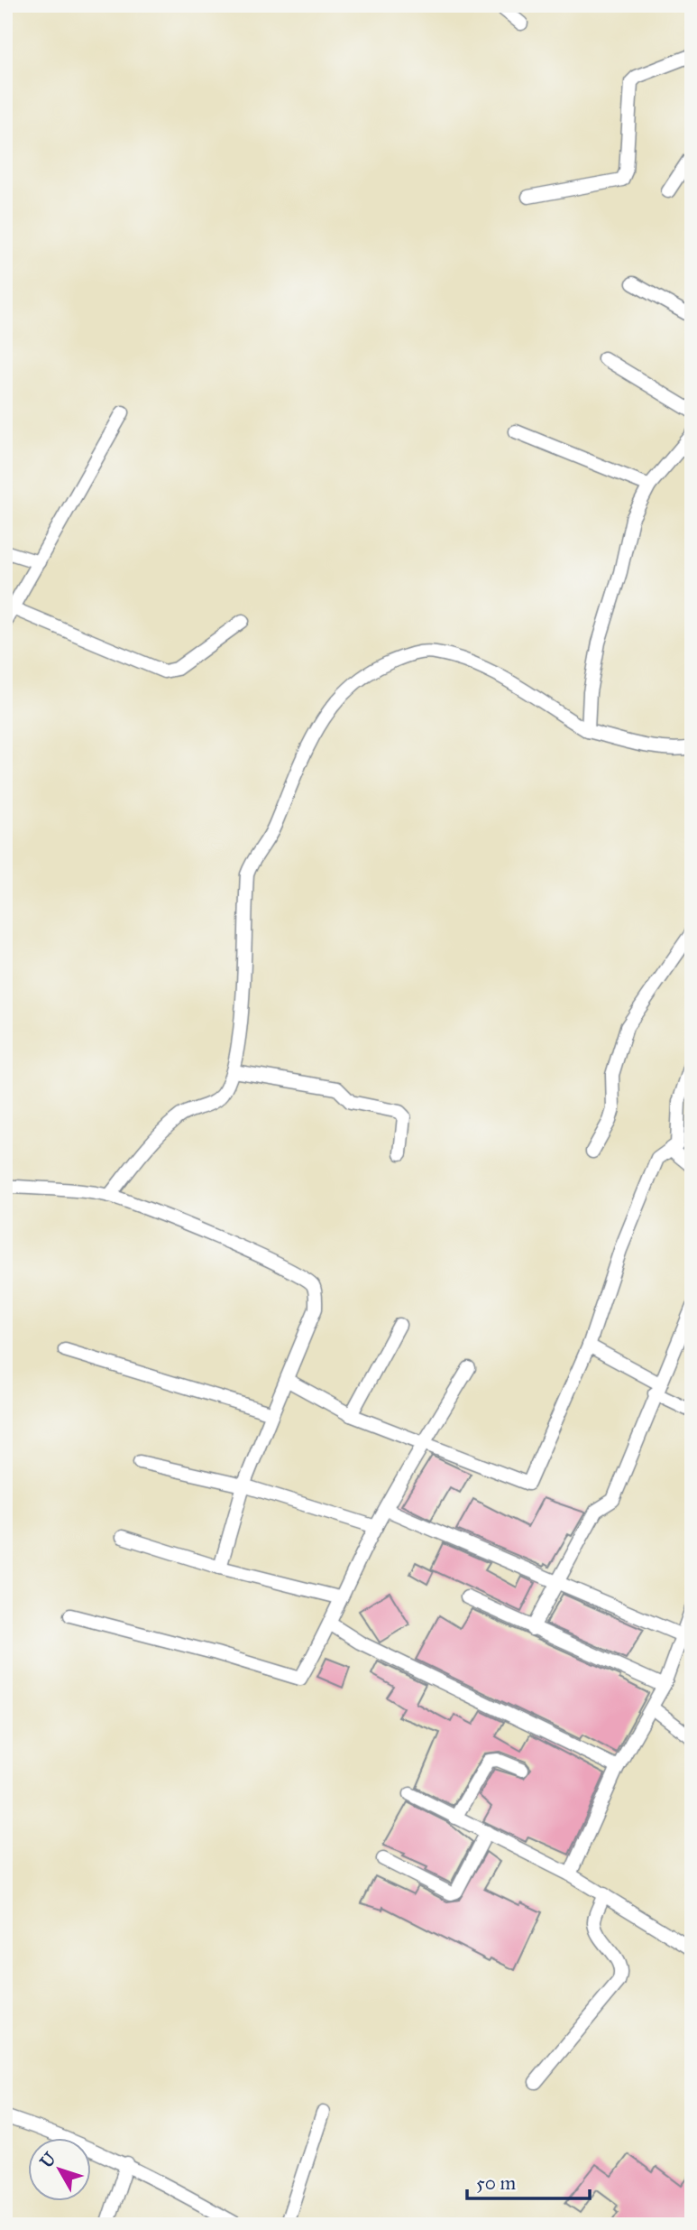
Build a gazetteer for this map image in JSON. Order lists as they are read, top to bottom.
{
  "scale_bar": "50 m",
  "north": "top left"
}
